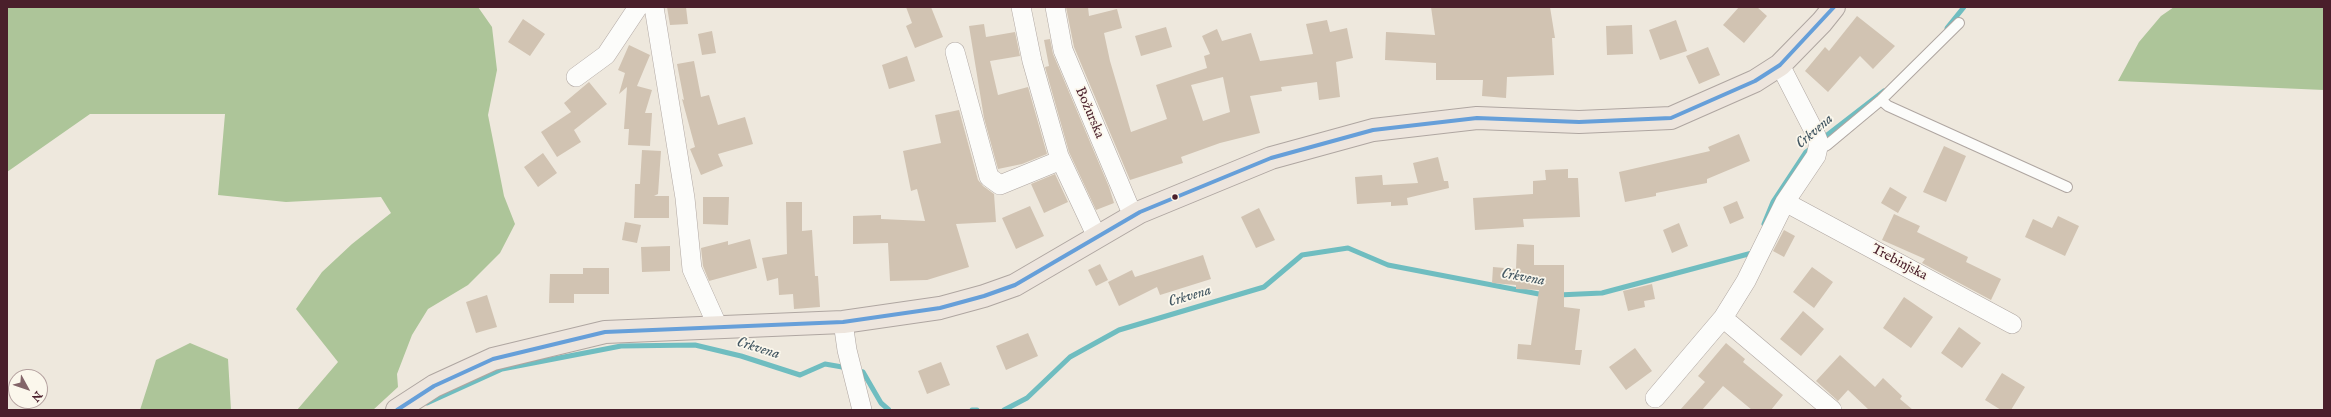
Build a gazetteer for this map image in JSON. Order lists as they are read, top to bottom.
{
  "streets": {
    "street": ["Božurska", "Trebinjska"]
  },
  "water": ["Crkvena"],
  "north": "bottom right"
}
